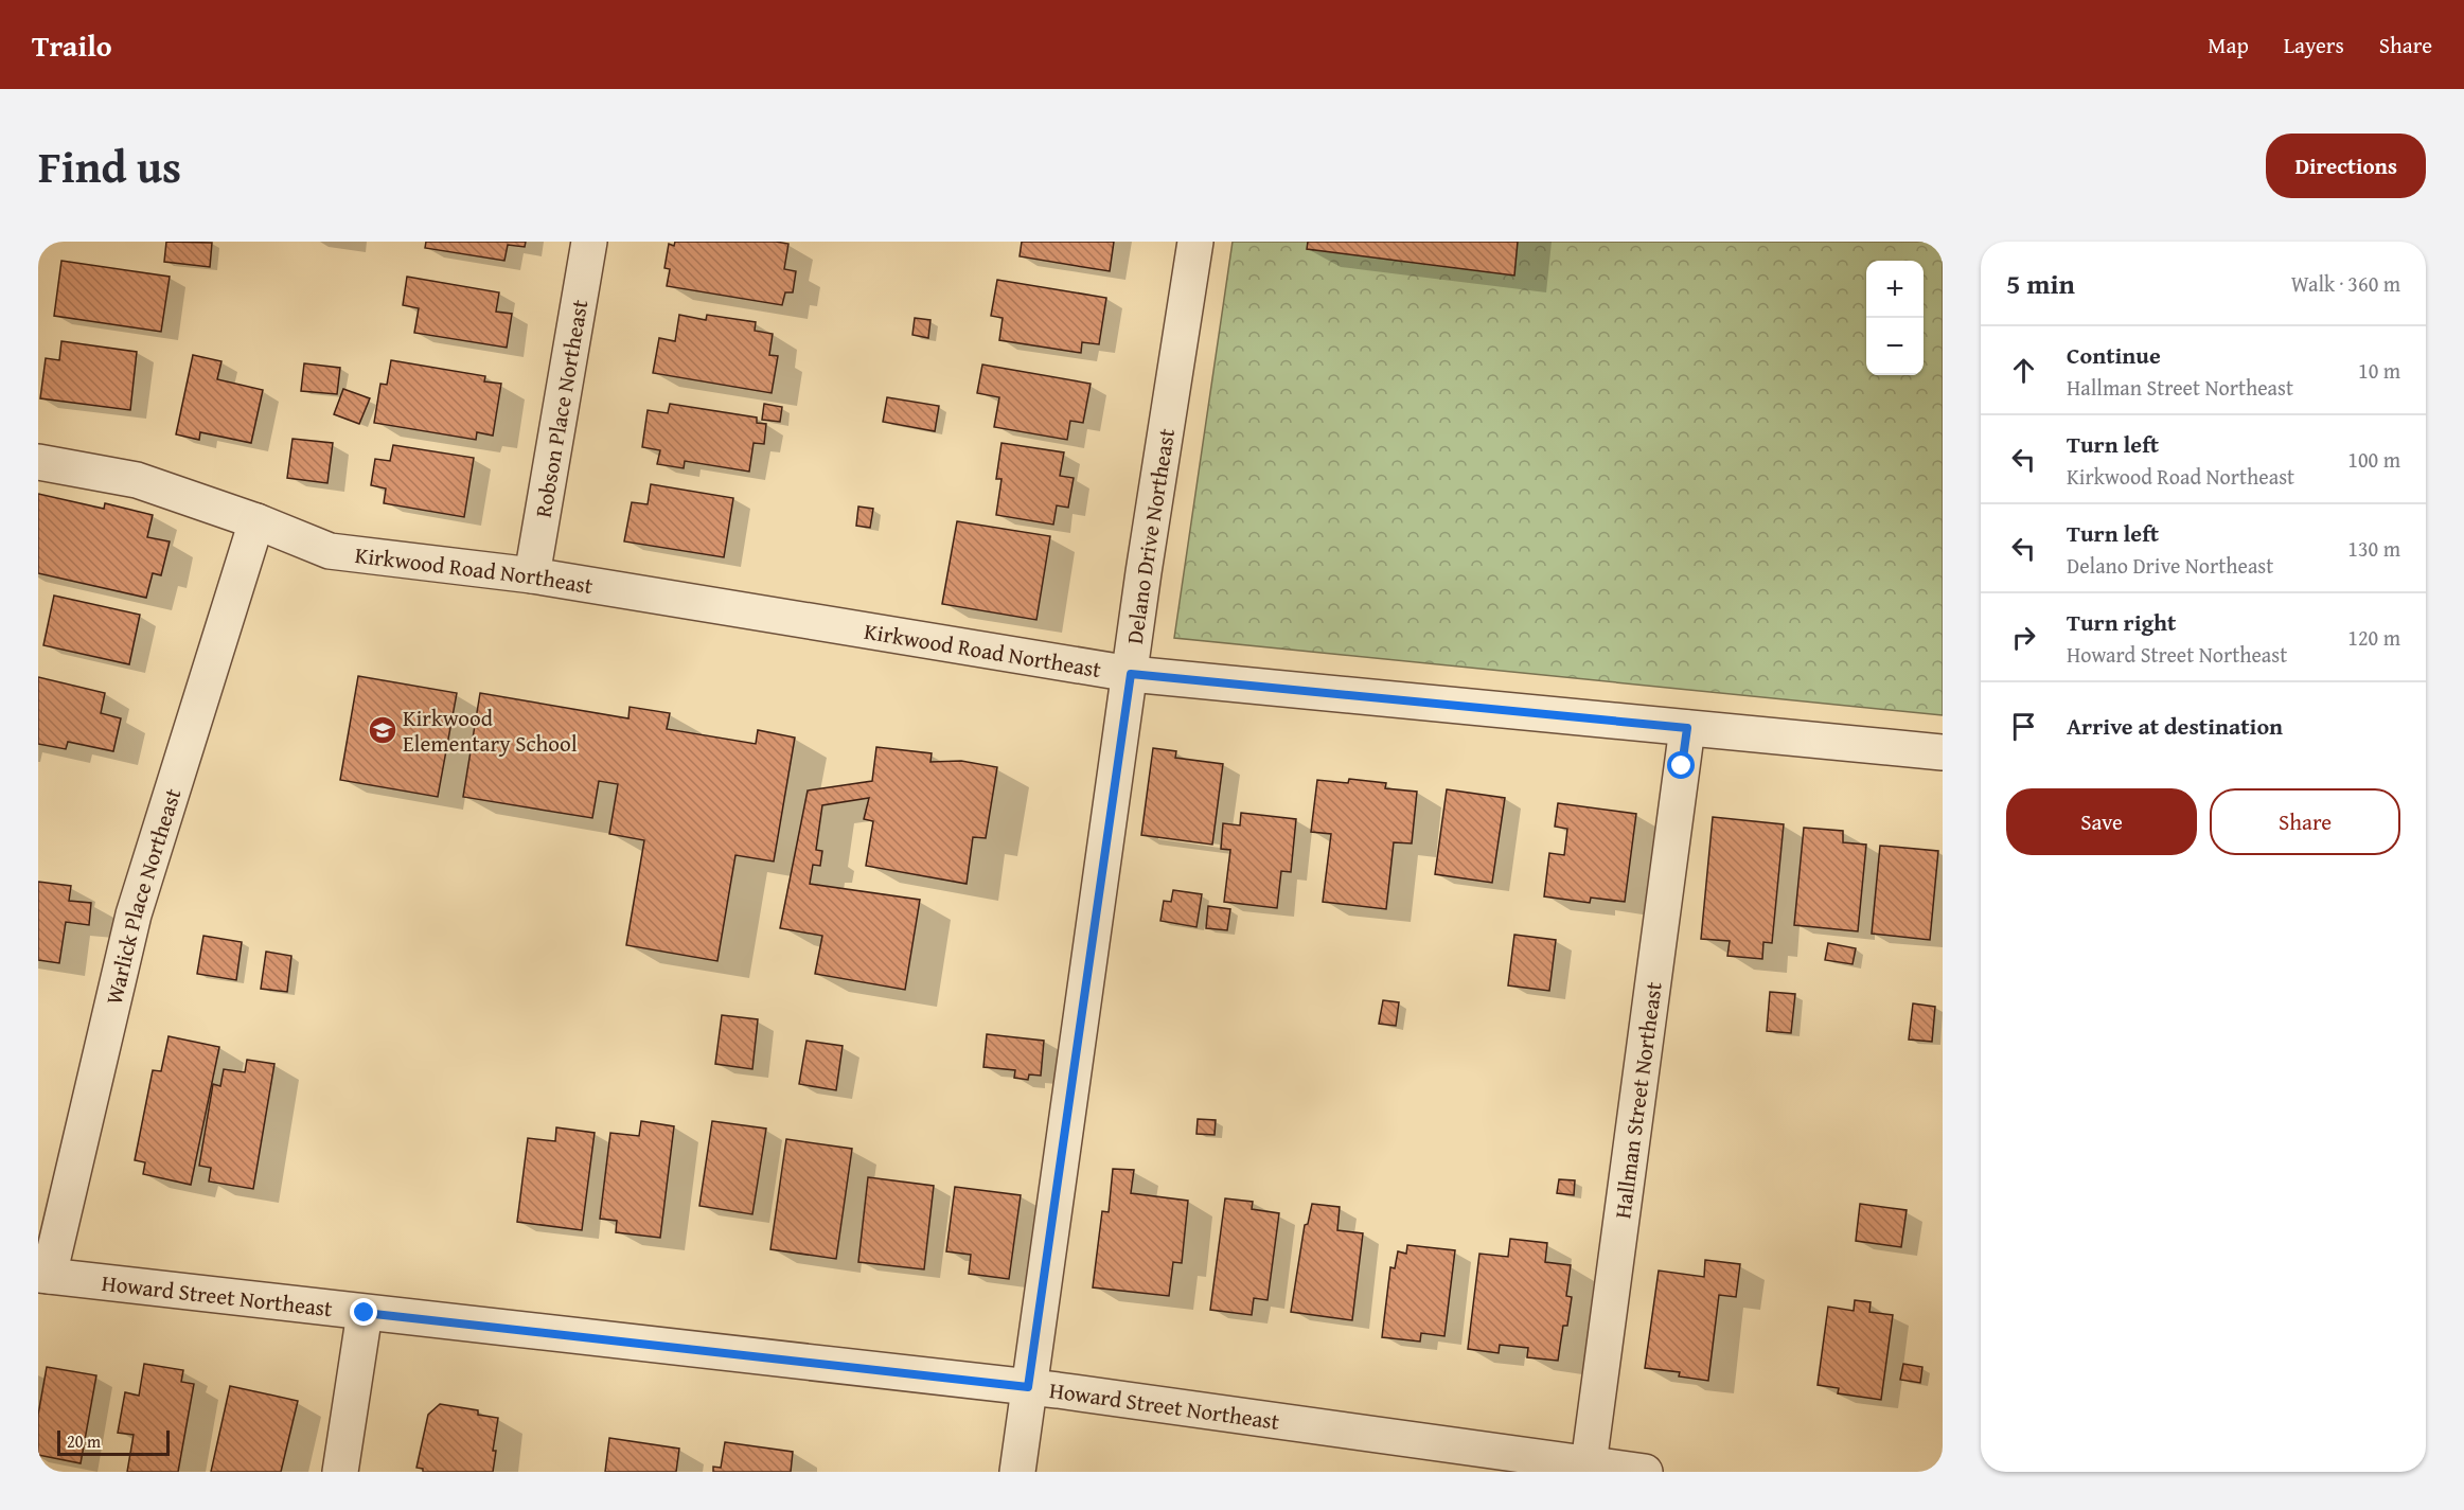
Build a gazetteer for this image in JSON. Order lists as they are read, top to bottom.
{
  "streets": {
    "street": [
      "Robson Place Northeast",
      "Delano Drive Northeast",
      "Kirkwood Road Northeast",
      "Warlick Place Northeast",
      "Hallman Street Northeast",
      "Howard Street Northeast"
    ]
  },
  "crossings": [
    ["Robson Place Northeast", "Kirkwood Road Northeast"],
    ["Delano Drive Northeast", "Kirkwood Road Northeast"],
    ["Delano Drive Northeast", "Howard Street Northeast"],
    ["Kirkwood Road Northeast", "Warlick Place Northeast"],
    ["Kirkwood Road Northeast", "Hallman Street Northeast"],
    ["Warlick Place Northeast", "Howard Street Northeast"],
    ["Hallman Street Northeast", "Howard Street Northeast"]
  ],
  "places": {
    "school or university": ["Kirkwood Elementary School"]
  },
  "scale_bar": "20 m",
  "page": {
    "header": "Trailo",
    "nav": ["Map", "Layers", "Share"],
    "title": "Find us",
    "buttons": [
      "Directions",
      ["Save", "Share"]
    ],
    "heading": ["5 min", "Walk · 360 m"],
    "map_buttons": ["+", "−"],
    "list": [
      ["Continue", "Hallman Street Northeast", "10 m"],
      ["Turn left", "Kirkwood Road Northeast", "100 m"],
      ["Turn left", "Delano Drive Northeast", "130 m"],
      ["Turn right", "Howard Street Northeast", "120 m"],
      "Arrive at destination"
    ],
    "scale": "20 m"
  }
}
